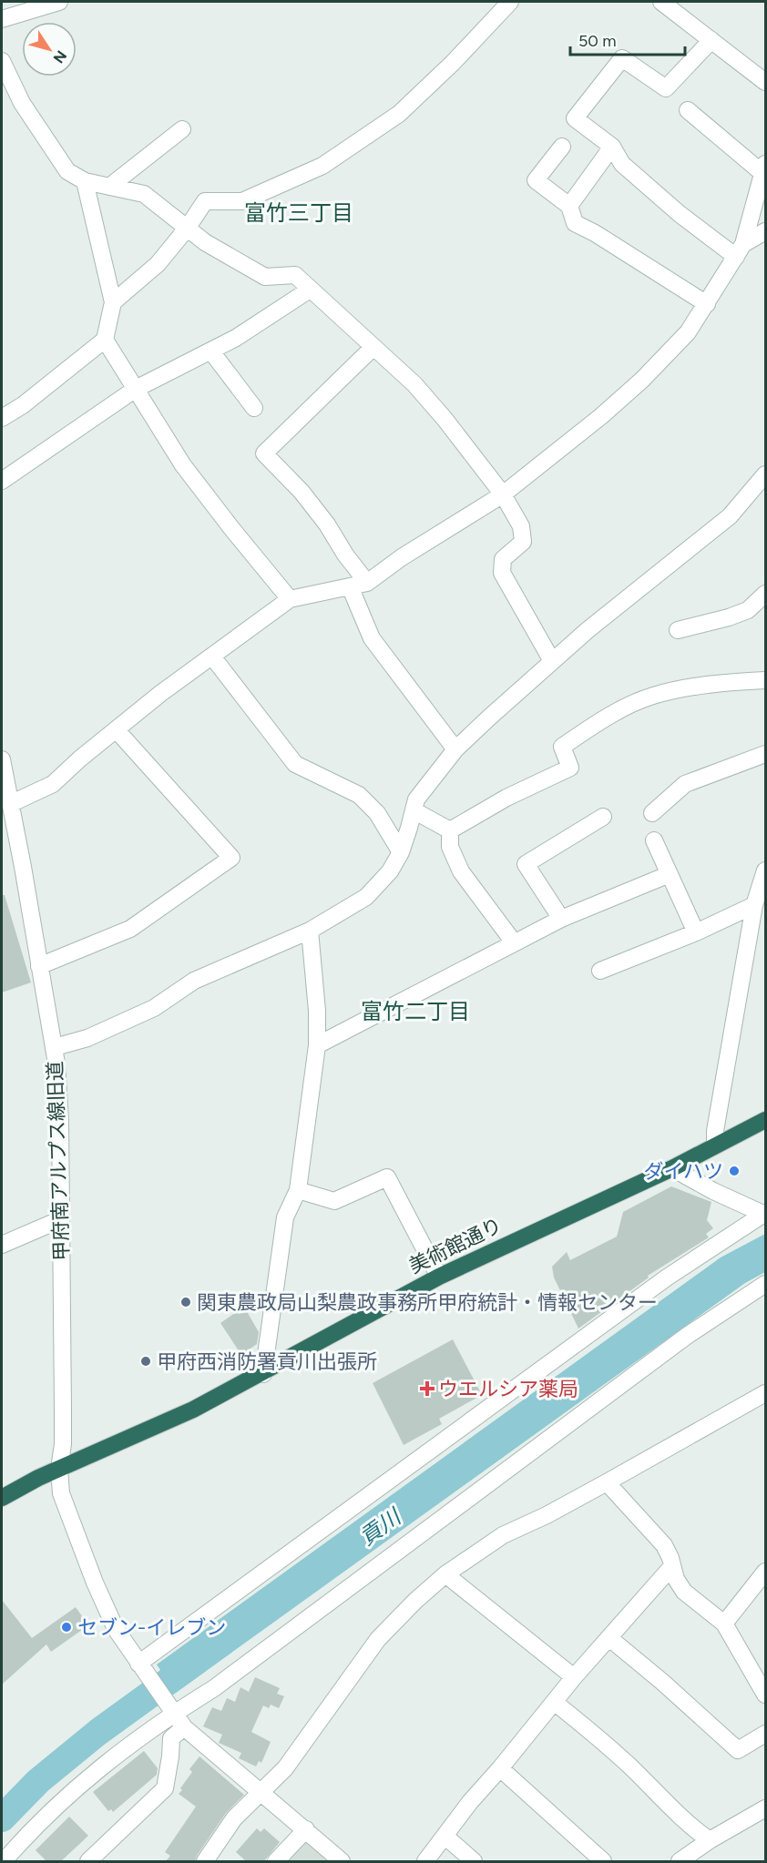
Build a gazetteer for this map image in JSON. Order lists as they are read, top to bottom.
{
  "streets": {
    "highway": ["美術館通り"],
    "street": ["甲府南アルプス線旧道"]
  },
  "crossings": [
    ["甲府南アルプス線旧道", "美術館通り"]
  ],
  "districts": ["富竹三丁目", "富竹二丁目"],
  "water": ["貢川"],
  "places": {
    "other": [
      "ダイハツ",
      "関東農政局山梨農政事務所甲府統計・情報センター",
      "甲府西消防署貢川出張所",
      "セブン-イレブン"
    ],
    "health": ["ウエルシア薬局"]
  },
  "scale_bar": "50 m",
  "north": "bottom right"
}
